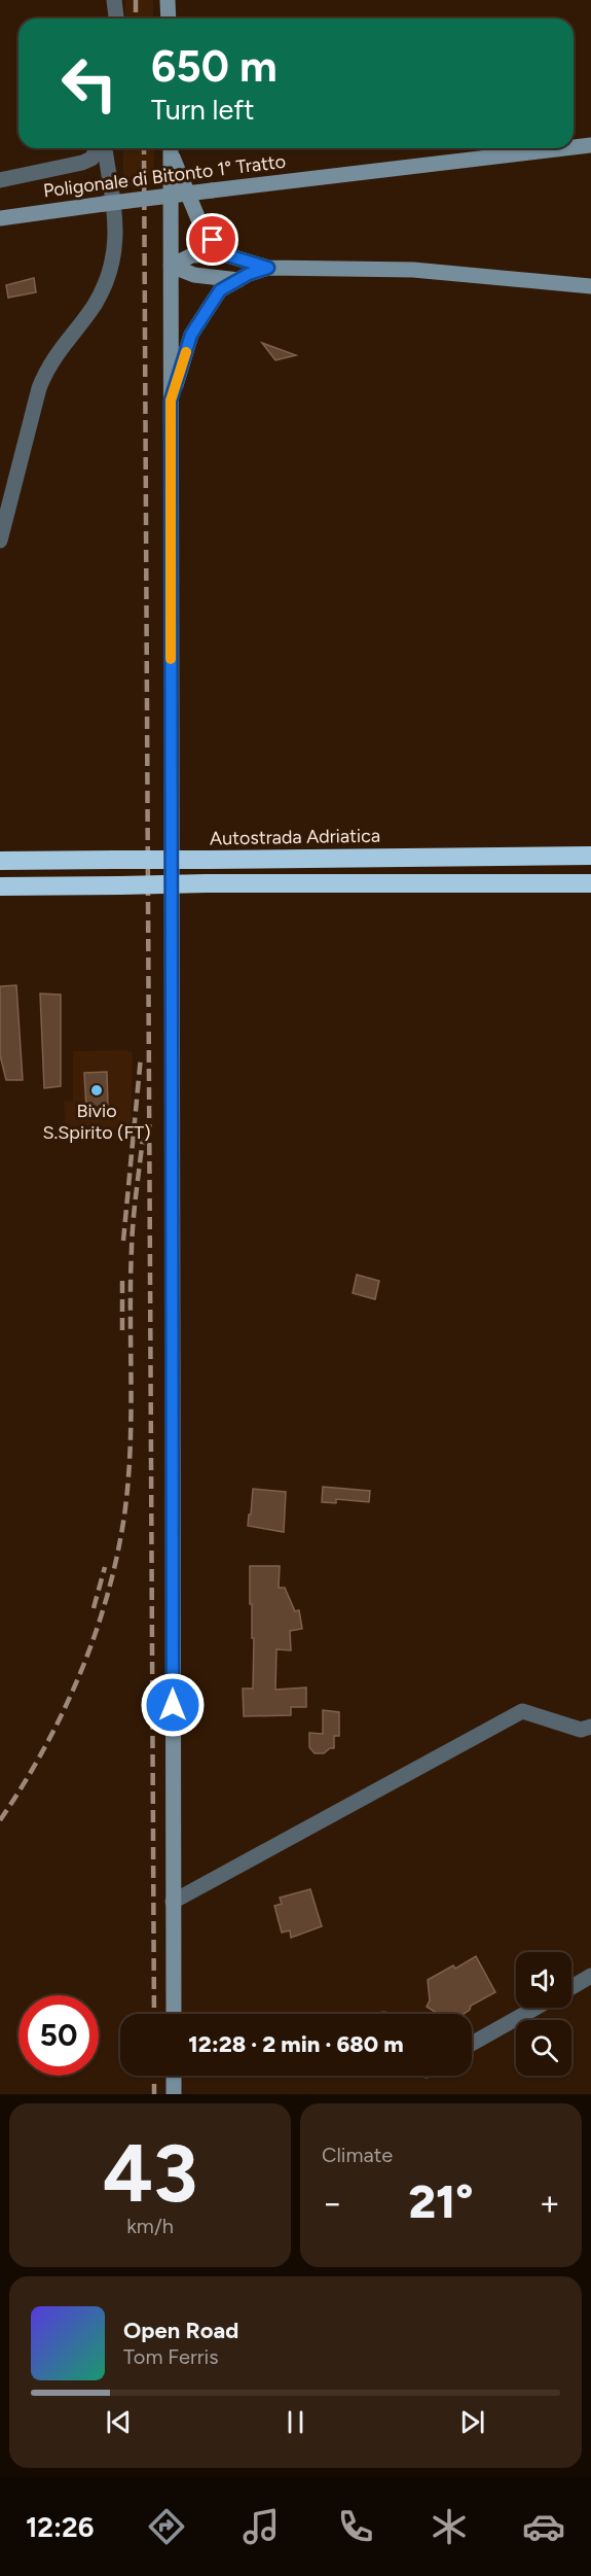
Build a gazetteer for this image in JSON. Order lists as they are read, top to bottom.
{
  "streets": {
    "highway": ["Autostrada Adriatica"],
    "main road": ["Poligonale di Bitonto 1° Tratto"]
  },
  "places": ["Bivio S.Spirito (FT)"],
  "page": {
    "turn": ["650 m", "Turn left"],
    "limit": "50",
    "trip": "12:28 · 2 min · 680 m",
    "tile": [
      ["43", "km/h"],
      "Climate"
    ],
    "heat": ["−", "21°", "+"],
    "song": ["Open Road", "Tom Ferris"],
    "tabs": "12:26"
  }
}
